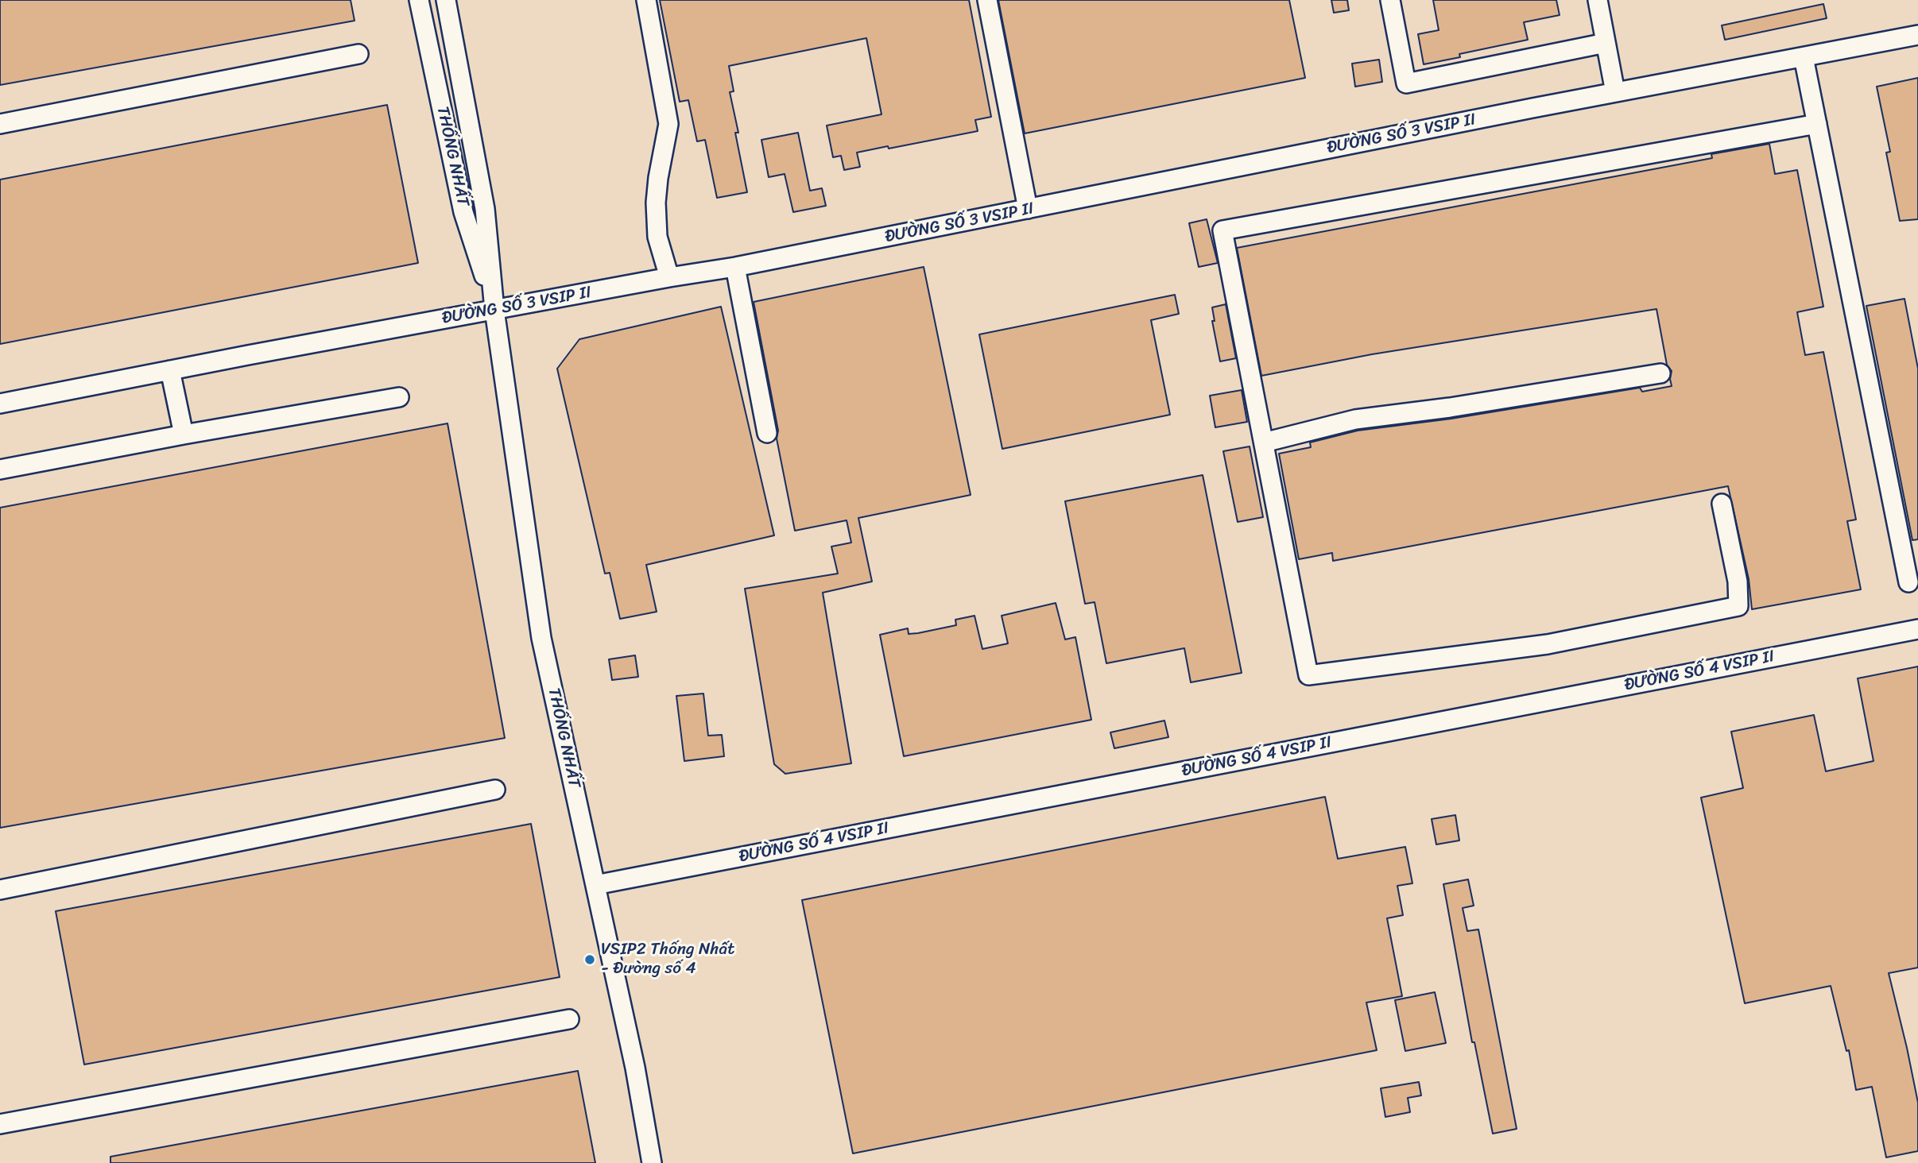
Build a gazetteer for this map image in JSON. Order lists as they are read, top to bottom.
{
  "streets": {
    "street": ["ĐƯỜNG SỐ 3 VSIP II", "THỐNG NHẤT", "ĐƯỜNG SỐ 4 VSIP II"]
  },
  "crossings": [
    ["ĐƯỜNG SỐ 3 VSIP II", "THỐNG NHẤT"],
    ["THỐNG NHẤT", "ĐƯỜNG SỐ 4 VSIP II"]
  ],
  "places": ["VSIP2 Thống Nhất - Đường số 4"]
}
